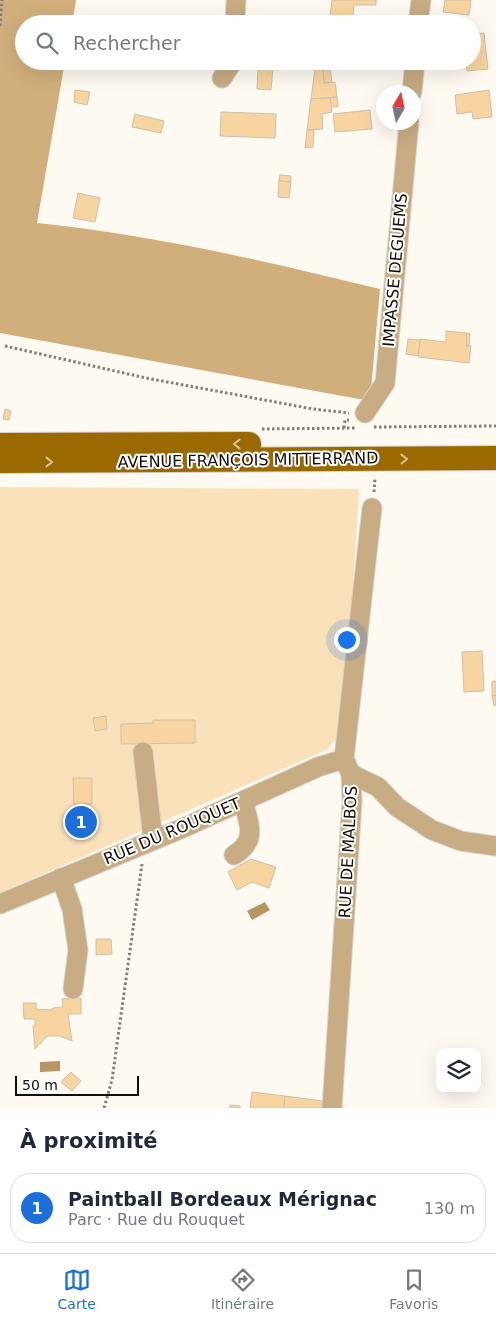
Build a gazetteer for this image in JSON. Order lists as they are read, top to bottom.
{
  "streets": {
    "main road": ["AVENUE FRANÇOIS MITTERRAND"],
    "street": ["IMPASSE DEGUEMS", "RUE DU ROUQUET", "RUE DE MALBOS"]
  },
  "crossings": [
    ["RUE DU ROUQUET", "RUE DE MALBOS"]
  ],
  "scale_bar": "50 m",
  "north": "top",
  "page": {
    "search": "Rechercher",
    "pins": "1",
    "scale": "50 m",
    "heading": "À proximité",
    "list": [
      {
        "mark": "1",
        "name": "Paintball Bordeaux Mérignac",
        "note": "Parc · Rue du Rouquet",
        "value": "130 m"
      }
    ],
    "nav": ["Carte", "Itinéraire", "Favoris"]
  }
}
